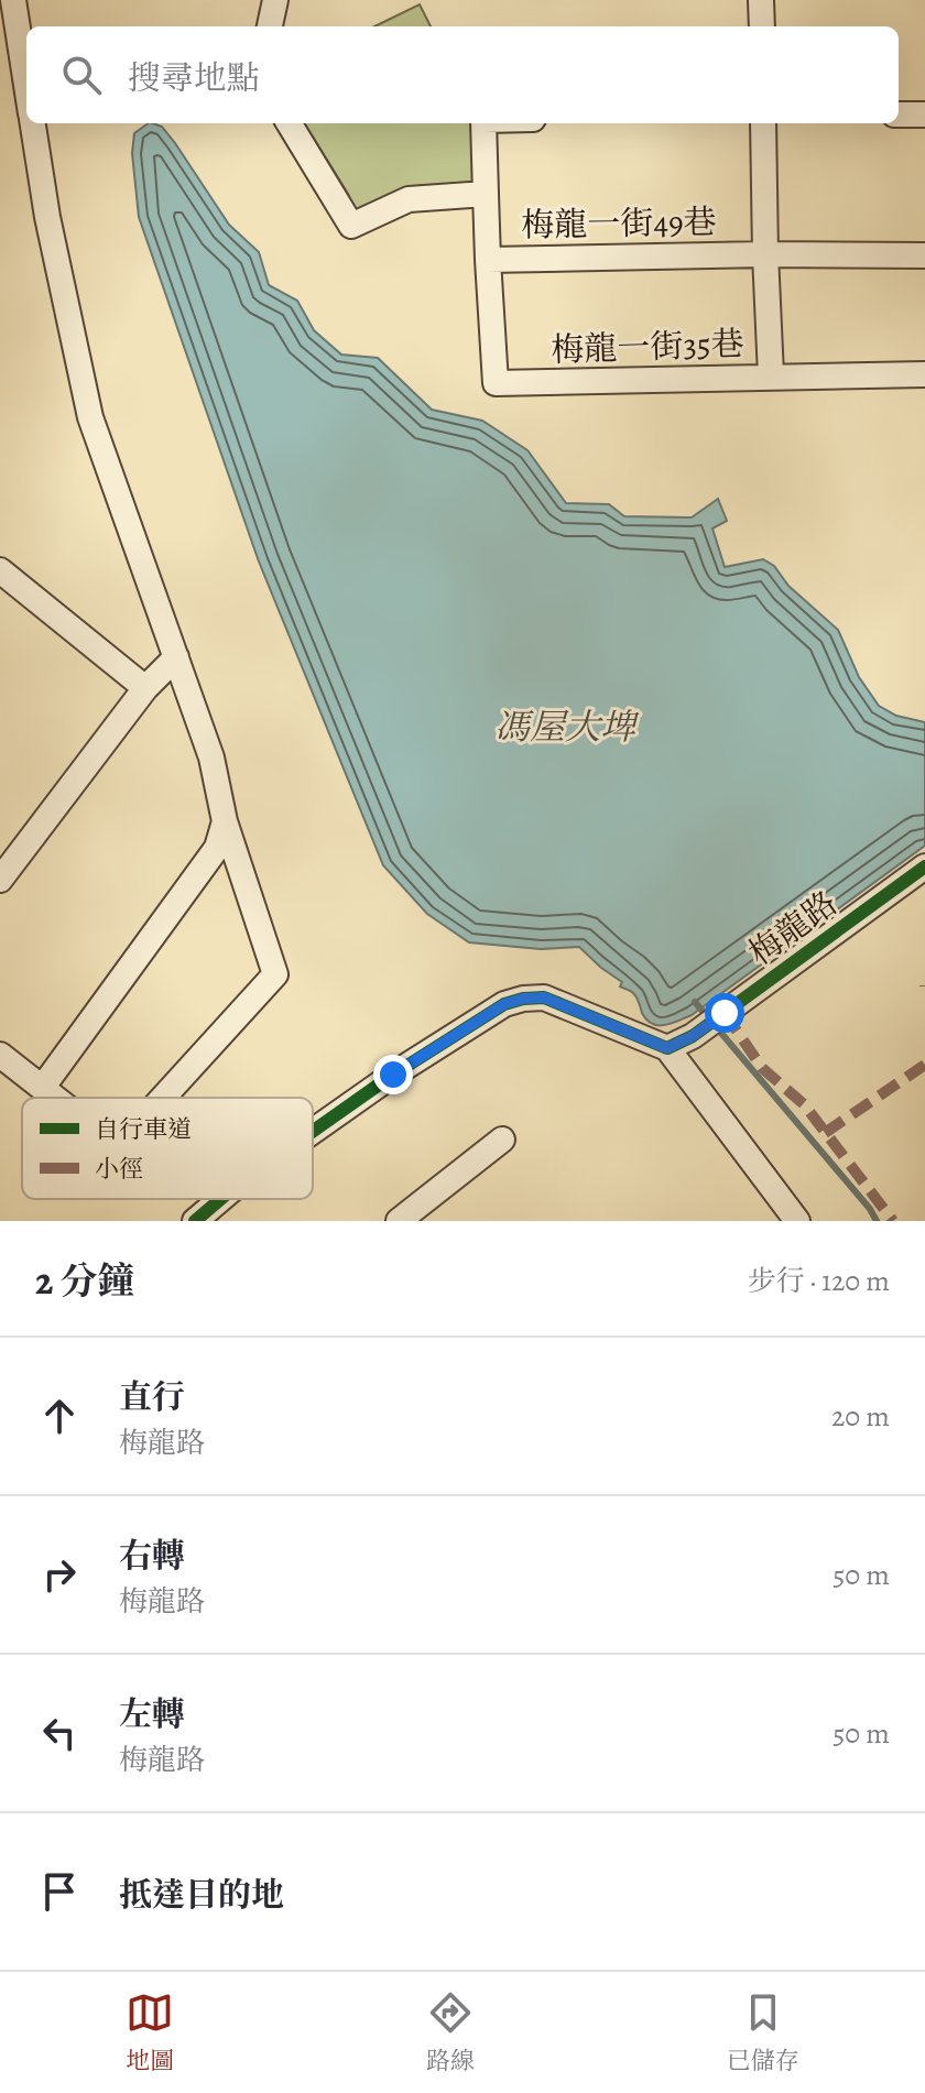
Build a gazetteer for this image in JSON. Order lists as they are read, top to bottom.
{
  "streets": {
    "street": ["梅龍一街49巷", "梅龍一街35巷", "梅龍路"]
  },
  "crossings": [
    ["梅龍一街49巷", "梅龍一街35巷"]
  ],
  "water": ["馮屋大埤"],
  "legend": ["自行車道", "小徑"],
  "page": {
    "search": "搜尋地點",
    "heading": ["2 分鐘", "步行 · 120 m"],
    "list": [
      ["直行", "梅龍路", "20 m"],
      ["右轉", "梅龍路", "50 m"],
      ["左轉", "梅龍路", "50 m"],
      "抵達目的地"
    ],
    "nav": ["地圖", "路線", "已儲存"]
  }
}
